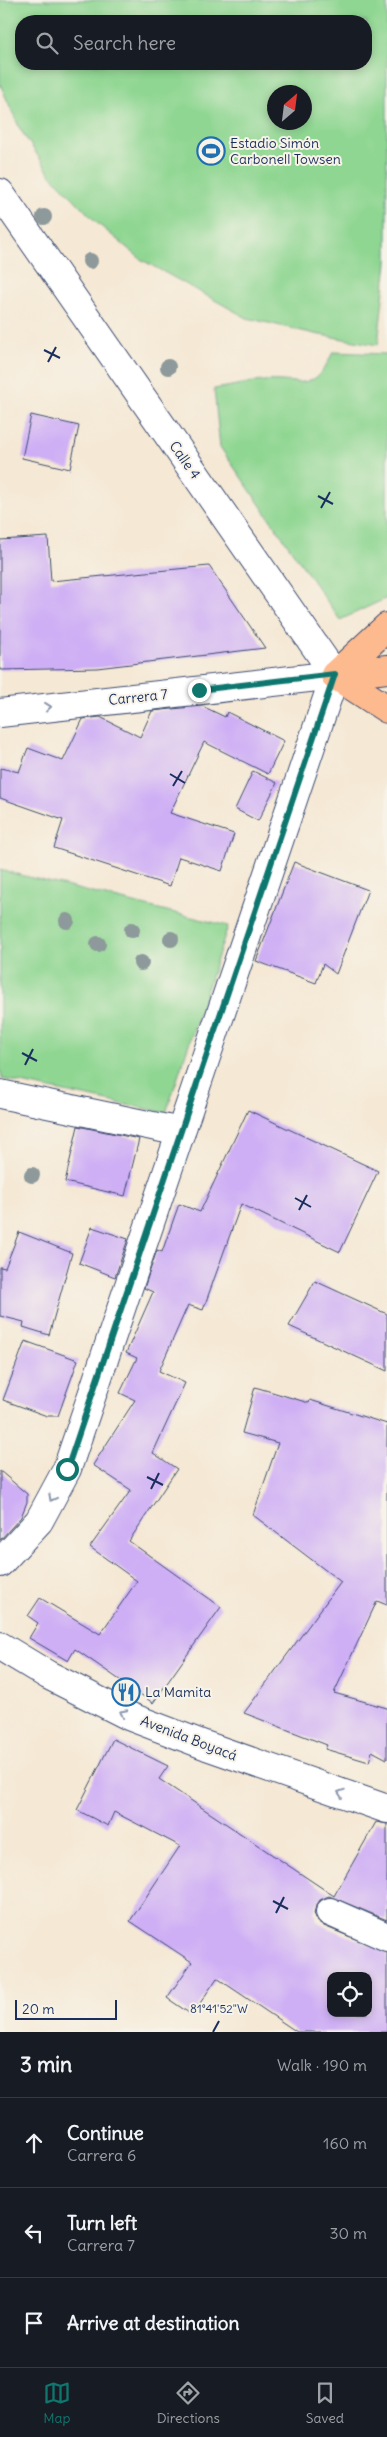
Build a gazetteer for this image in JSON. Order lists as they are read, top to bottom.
{
  "streets": {
    "main road": ["Calle 4"],
    "street": ["Carrera 7", "Avenida Boyacá"]
  },
  "crossings": [
    ["Calle 4", "Carrera 7"]
  ],
  "one_way": ["Carrera 7", "Avenida Boyacá"],
  "places": {
    "sports": ["Estadio Simón Carbonell Towsen"],
    "restaurant": ["La Mamita"]
  },
  "scale_bar": "20 m",
  "north": "top right",
  "page": {
    "search": "Search here",
    "scale": "20 m",
    "heading": ["3 min", "Walk · 190 m"],
    "list": [
      ["Continue", "Carrera 6", "160 m"],
      ["Turn left", "Carrera 7", "30 m"],
      "Arrive at destination"
    ],
    "nav": ["Map", "Directions", "Saved"]
  },
  "coordinates": ["81°41'52\"W"]
}
